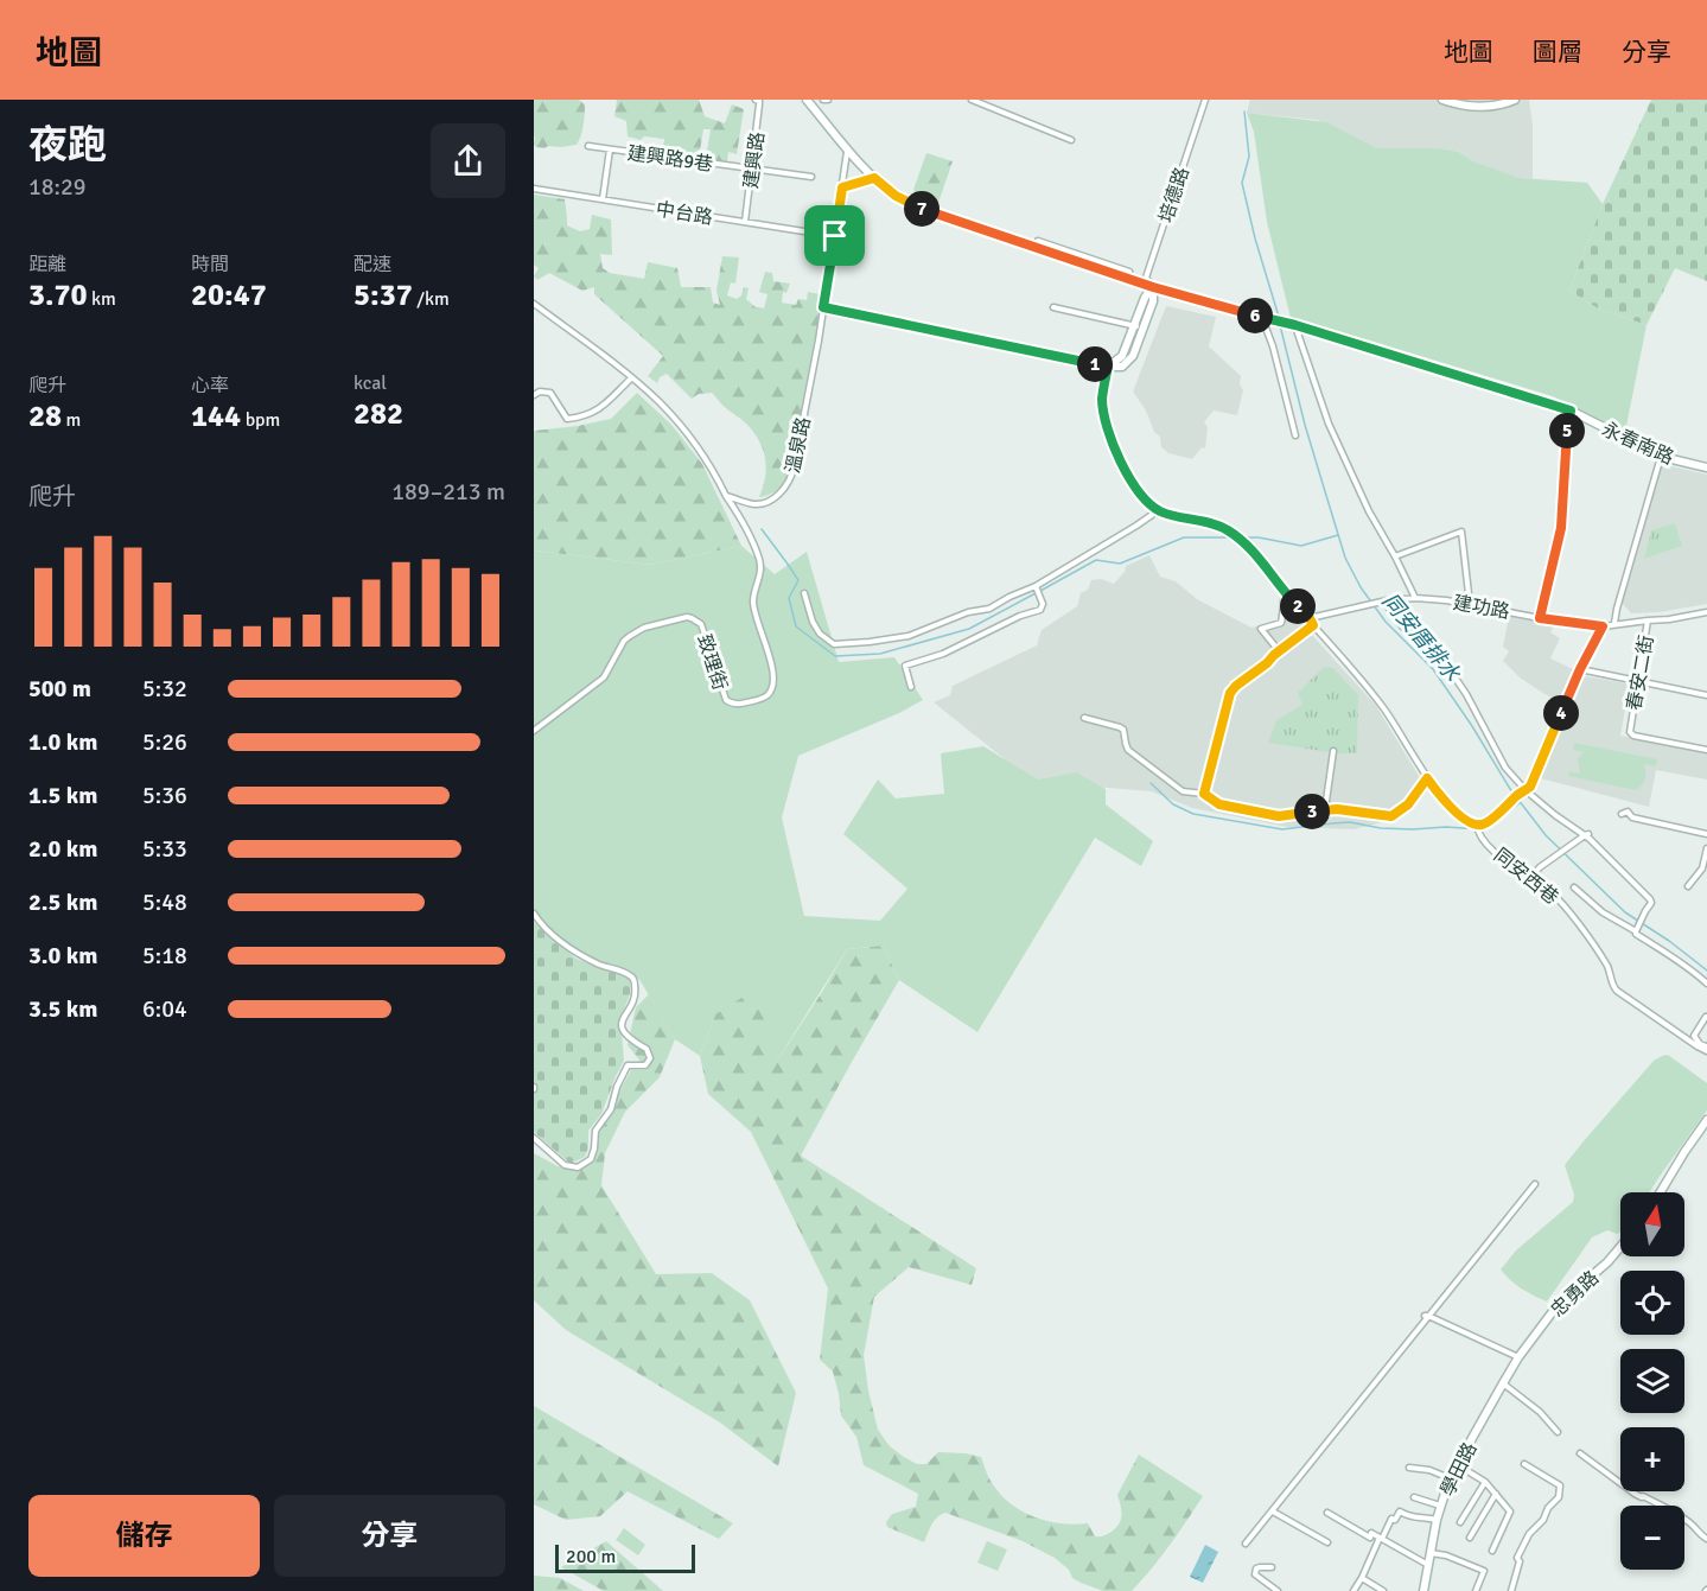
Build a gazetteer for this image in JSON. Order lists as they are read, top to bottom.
{
  "streets": {
    "street": [
      "建興路9巷",
      "建興路",
      "培德路",
      "中台路",
      "永春南路",
      "溫泉路",
      "建功路",
      "致理街",
      "春安二街",
      "同安西巷",
      "忠勇路",
      "學田路"
    ]
  },
  "crossings": [
    ["建興路9巷", "建興路"],
    ["建興路", "中台路"],
    ["中台路", "溫泉路"],
    ["溫泉路", "致理街"],
    ["建功路", "春安二街"],
    ["建功路", "同安西巷"],
    ["忠勇路", "學田路"]
  ],
  "water": ["同安厝排水"],
  "scale_bar": "200 m",
  "north": "top",
  "page": {
    "header": "地圖",
    "nav": ["地圖", "圖層", "分享"],
    "heading": ["夜跑", "18:29"],
    "pins": [
      "7",
      "6",
      "1",
      "5",
      "2",
      "4",
      "3"
    ],
    "stats": [
      ["距離", "3.70 km"],
      ["時間", "20:47"],
      ["配速", "5:37 /km"],
      ["爬升", "28 m"],
      ["心率", "144 bpm"],
      ["kcal", "282"]
    ],
    "chart": ["爬升", "189–213 m"],
    "list": [
      {
        "name": "500 m",
        "note": "5:32"
      },
      {
        "name": "1.0 km",
        "note": "5:26"
      },
      {
        "name": "1.5 km",
        "note": "5:36"
      },
      {
        "name": "2.0 km",
        "note": "5:33"
      },
      {
        "name": "2.5 km",
        "note": "5:48"
      },
      {
        "name": "3.0 km",
        "note": "5:18"
      },
      {
        "name": "3.5 km",
        "note": "6:04"
      }
    ],
    "map_buttons": ["+", "−"],
    "buttons": ["儲存", "分享"],
    "scale": "200 m"
  }
}
